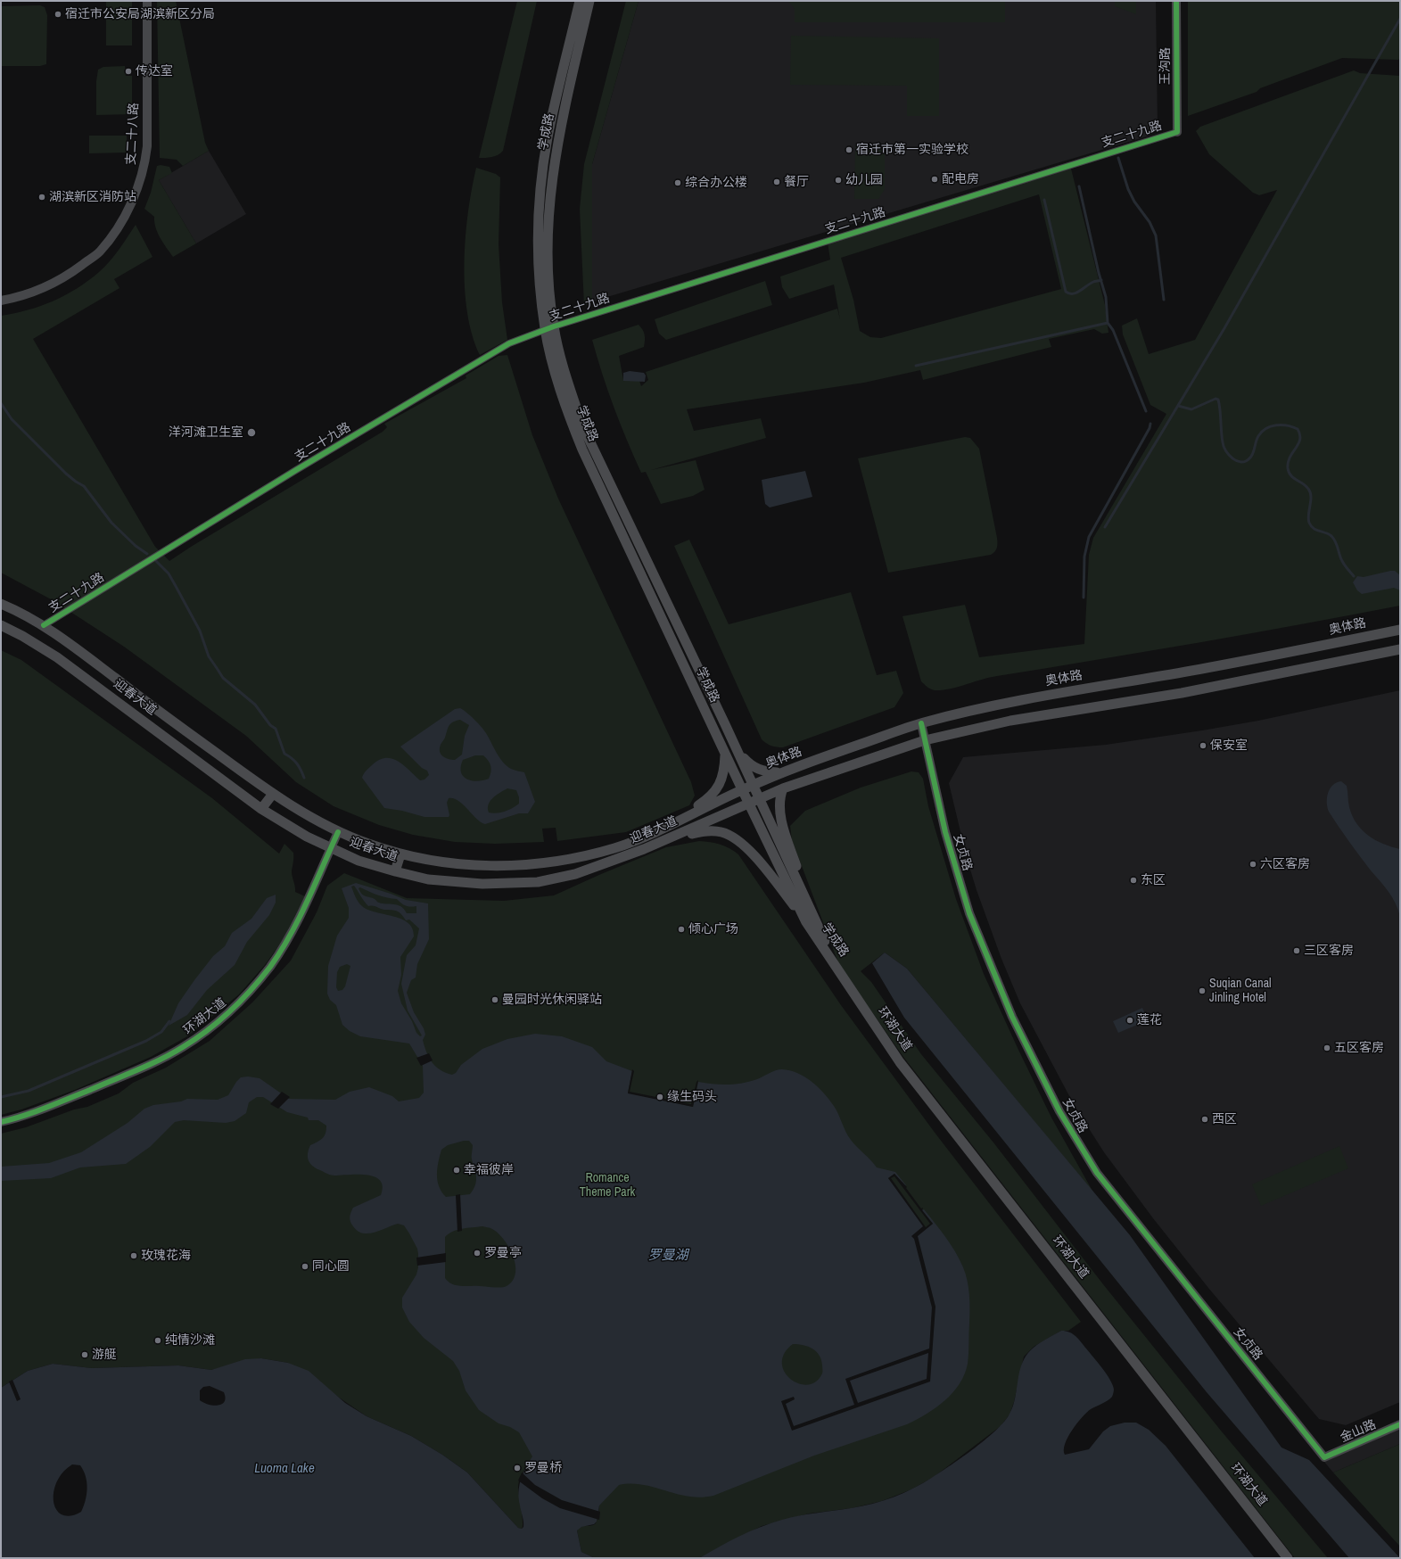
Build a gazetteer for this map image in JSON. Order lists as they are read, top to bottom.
{
  "streets": {
    "main road": [
      "学成路",
      "奥体路",
      "迎春大道",
      "环湖大道"
    ],
    "street": [
      "王沟路",
      "支二十八路",
      "支二十九路",
      "女贞路",
      "金山路"
    ]
  },
  "crossings": [
    ["王沟路", "支二十九路"],
    ["学成路", "支二十九路"],
    ["学成路", "奥体路"],
    ["学成路", "迎春大道"],
    ["学成路", "环湖大道"],
    ["支二十九路", "迎春大道"],
    ["奥体路", "迎春大道"],
    ["奥体路", "女贞路"],
    ["迎春大道", "环湖大道"],
    ["女贞路", "金山路"]
  ],
  "water": ["罗曼湖", "Luoma Lake"],
  "parks": ["Romance Theme Park"],
  "places": [
    "宿迁市公安局湖滨新区分局",
    "传达室",
    "宿迁市第一实验学校",
    "配电房",
    "幼儿园",
    "餐厅",
    "综合办公楼",
    "湖滨新区消防站",
    "洋河滩卫生室",
    "保安室",
    "六区客房",
    "东区",
    "倾心广场",
    "三区客房",
    "Suqian Canal Jinling Hotel",
    "曼园时光休闲驿站",
    "莲花",
    "五区客房",
    "缘生码头",
    "西区",
    "幸福彼岸",
    "罗曼亭",
    "玫瑰花海",
    "同心圆",
    "纯情沙滩",
    "游艇",
    "罗曼桥"
  ]
}
